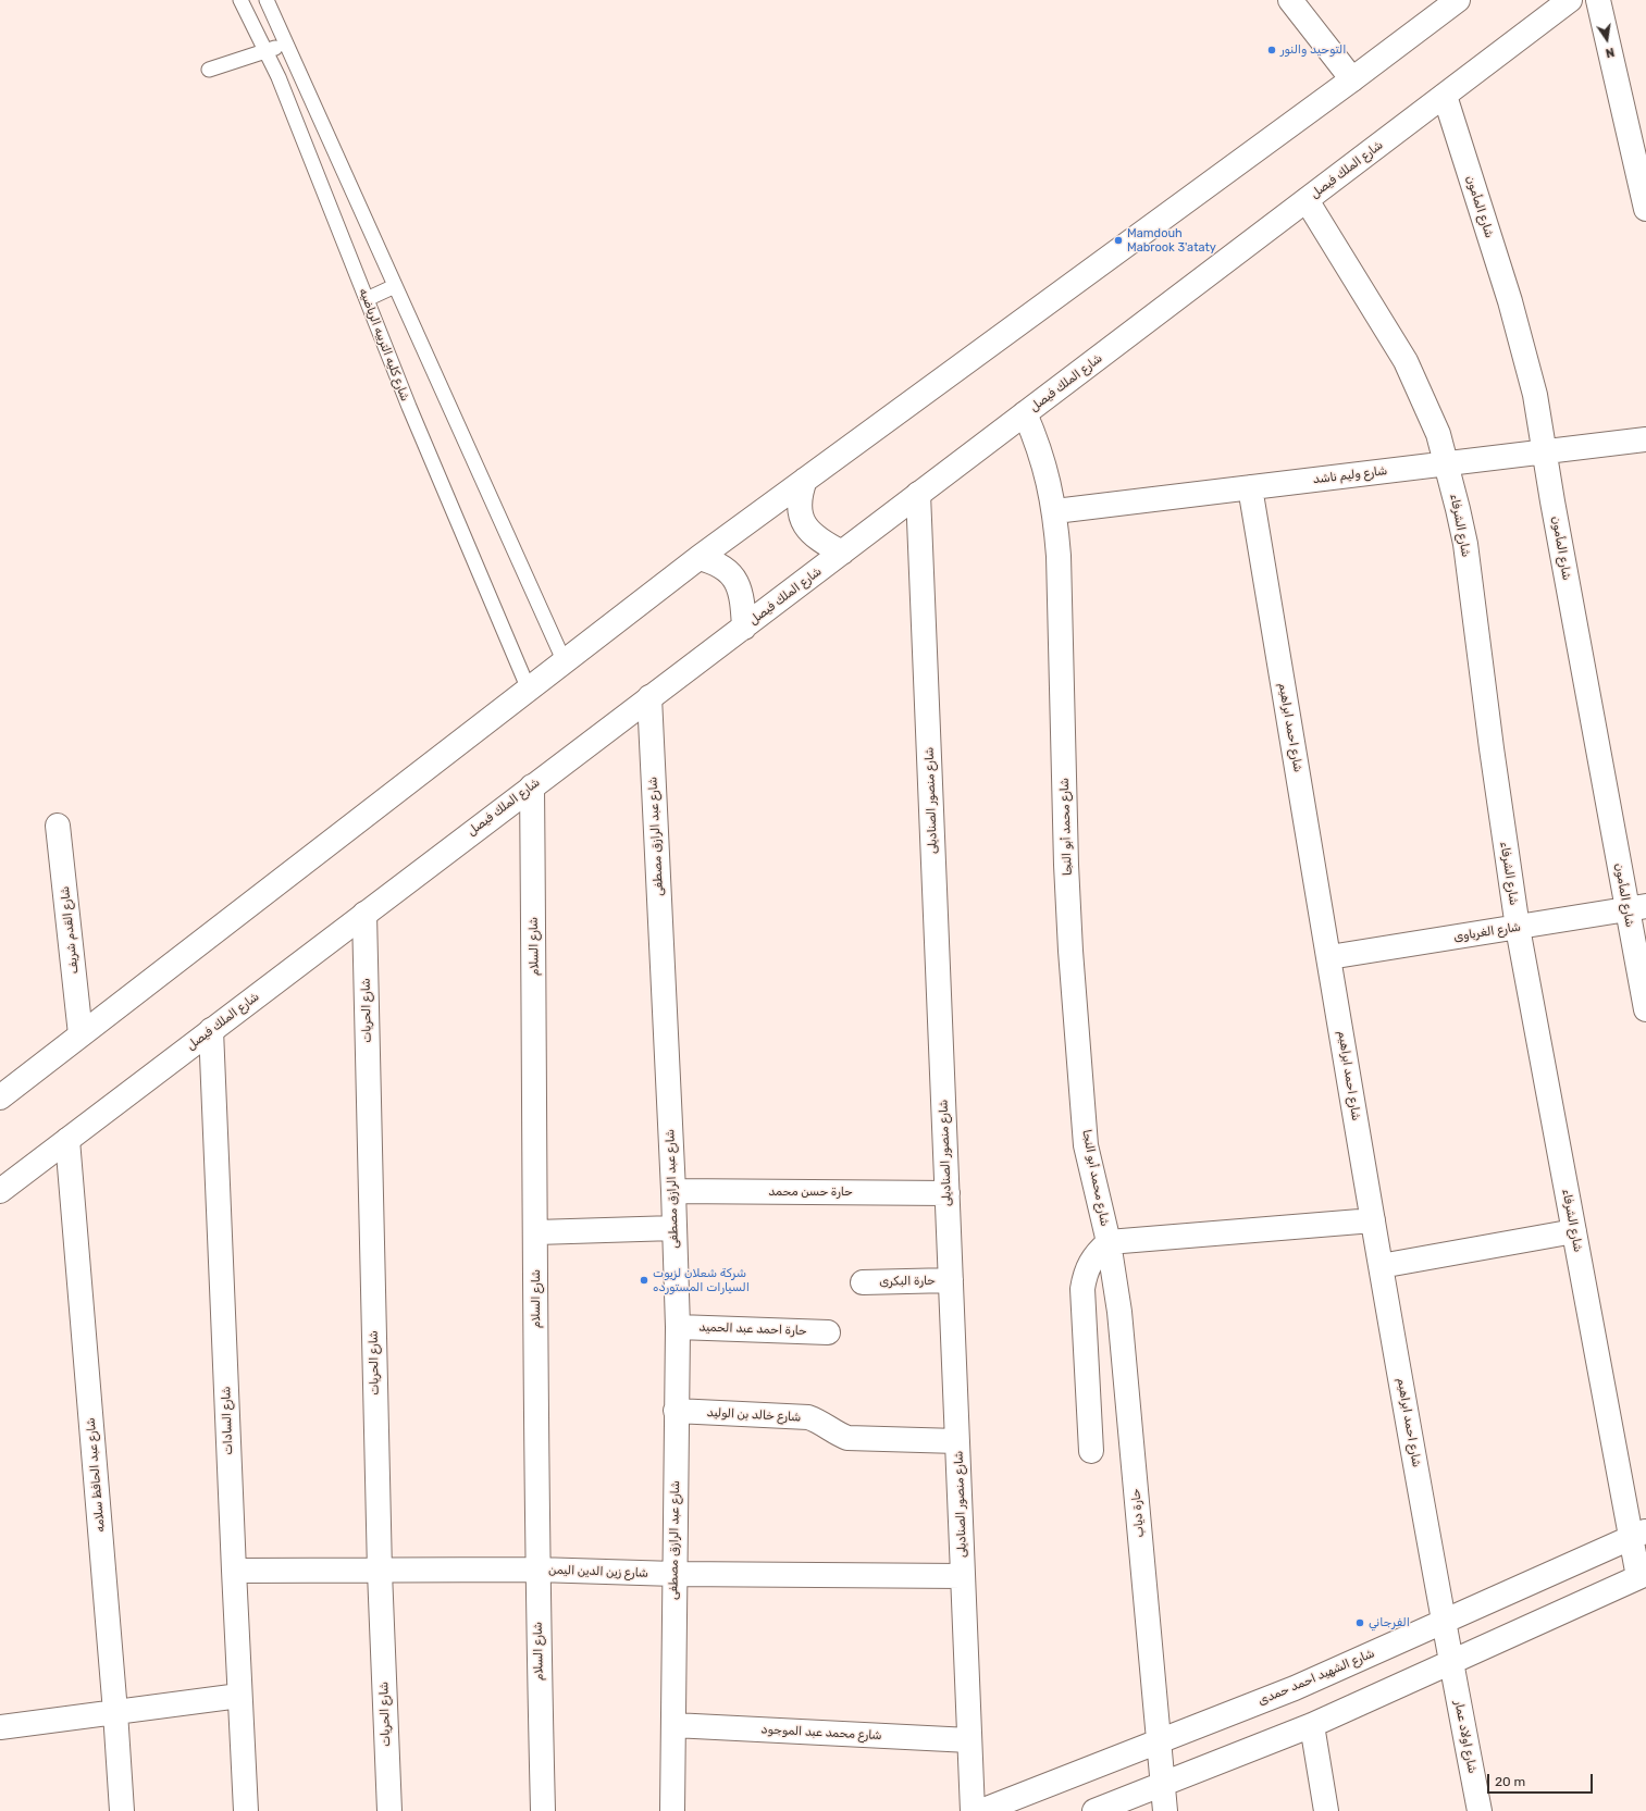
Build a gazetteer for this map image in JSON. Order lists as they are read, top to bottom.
{
  "streets": {
    "street": [
      "شارع الملك فيصل",
      "شارع المأمون",
      "شارع وليم ناشد",
      "شارع الشرفاء",
      "شارع احمد ابراهيم",
      "شارع منصور الصناديلى",
      "شارع محمد أبو النجا",
      "شارع عبد الرازق مصطفى",
      "شارع القدم شريف",
      "شارع الغرباوى",
      "شارع السلام",
      "شارع الحريات",
      "حارة حسن محمد",
      "حارة البكرى",
      "حارة احمد عبد الحميد",
      "شارع خالد بن الوليد",
      "شارع السادات",
      "شارع عبد الحافظ سلامه",
      "حارة دياب",
      "شارع زين الدين اليمن",
      "شارع الشهيد احمد حمدى",
      "شارع محمد عبد الموجود",
      "شارع اولاد عمار"
    ],
    "lane": ["شارع كليه التربيه الرياضيه"]
  },
  "crossings": [
    ["شارع الملك فيصل", "شارع المأمون"],
    ["شارع الملك فيصل", "شارع الشرفاء"],
    ["شارع الملك فيصل", "شارع منصور الصناديلى"],
    ["شارع الملك فيصل", "شارع محمد أبو النجا"],
    ["شارع الملك فيصل", "شارع عبد الرازق مصطفى"],
    ["شارع الملك فيصل", "شارع السلام"],
    ["شارع الملك فيصل", "شارع الحريات"],
    ["شارع الملك فيصل", "شارع السادات"],
    ["شارع الملك فيصل", "شارع عبد الحافظ سلامه"],
    ["شارع المأمون", "شارع وليم ناشد"],
    ["شارع المأمون", "شارع الغرباوى"],
    ["شارع وليم ناشد", "شارع الشرفاء"],
    ["شارع وليم ناشد", "شارع احمد ابراهيم"],
    ["شارع وليم ناشد", "شارع محمد أبو النجا"],
    ["شارع الشرفاء", "شارع الغرباوى"],
    ["شارع الشرفاء", "شارع الشهيد احمد حمدى"],
    ["شارع احمد ابراهيم", "شارع الغرباوى"],
    ["شارع احمد ابراهيم", "شارع الشهيد احمد حمدى"],
    ["شارع احمد ابراهيم", "شارع اولاد عمار"],
    ["شارع منصور الصناديلى", "حارة حسن محمد"],
    ["شارع منصور الصناديلى", "حارة البكرى"],
    ["شارع منصور الصناديلى", "شارع خالد بن الوليد"],
    ["شارع منصور الصناديلى", "شارع زين الدين اليمن"],
    ["شارع منصور الصناديلى", "شارع محمد عبد الموجود"],
    ["شارع محمد أبو النجا", "حارة دياب"],
    ["شارع عبد الرازق مصطفى", "حارة حسن محمد"],
    ["شارع عبد الرازق مصطفى", "حارة احمد عبد الحميد"],
    ["شارع عبد الرازق مصطفى", "شارع خالد بن الوليد"],
    ["شارع عبد الرازق مصطفى", "شارع زين الدين اليمن"],
    ["شارع عبد الرازق مصطفى", "شارع محمد عبد الموجود"],
    ["شارع السلام", "شارع زين الدين اليمن"],
    ["شارع الحريات", "شارع زين الدين اليمن"],
    ["شارع السادات", "شارع زين الدين اليمن"],
    ["حارة دياب", "شارع الشهيد احمد حمدى"]
  ],
  "places": [
    "التوحيد والنور",
    "Mamdouh Mabrook 3'ataty",
    "شركة شعلان لزيوت السيارات المستورده",
    "الفرجاني"
  ],
  "scale_bar": "20 m",
  "north": "bottom"
}
